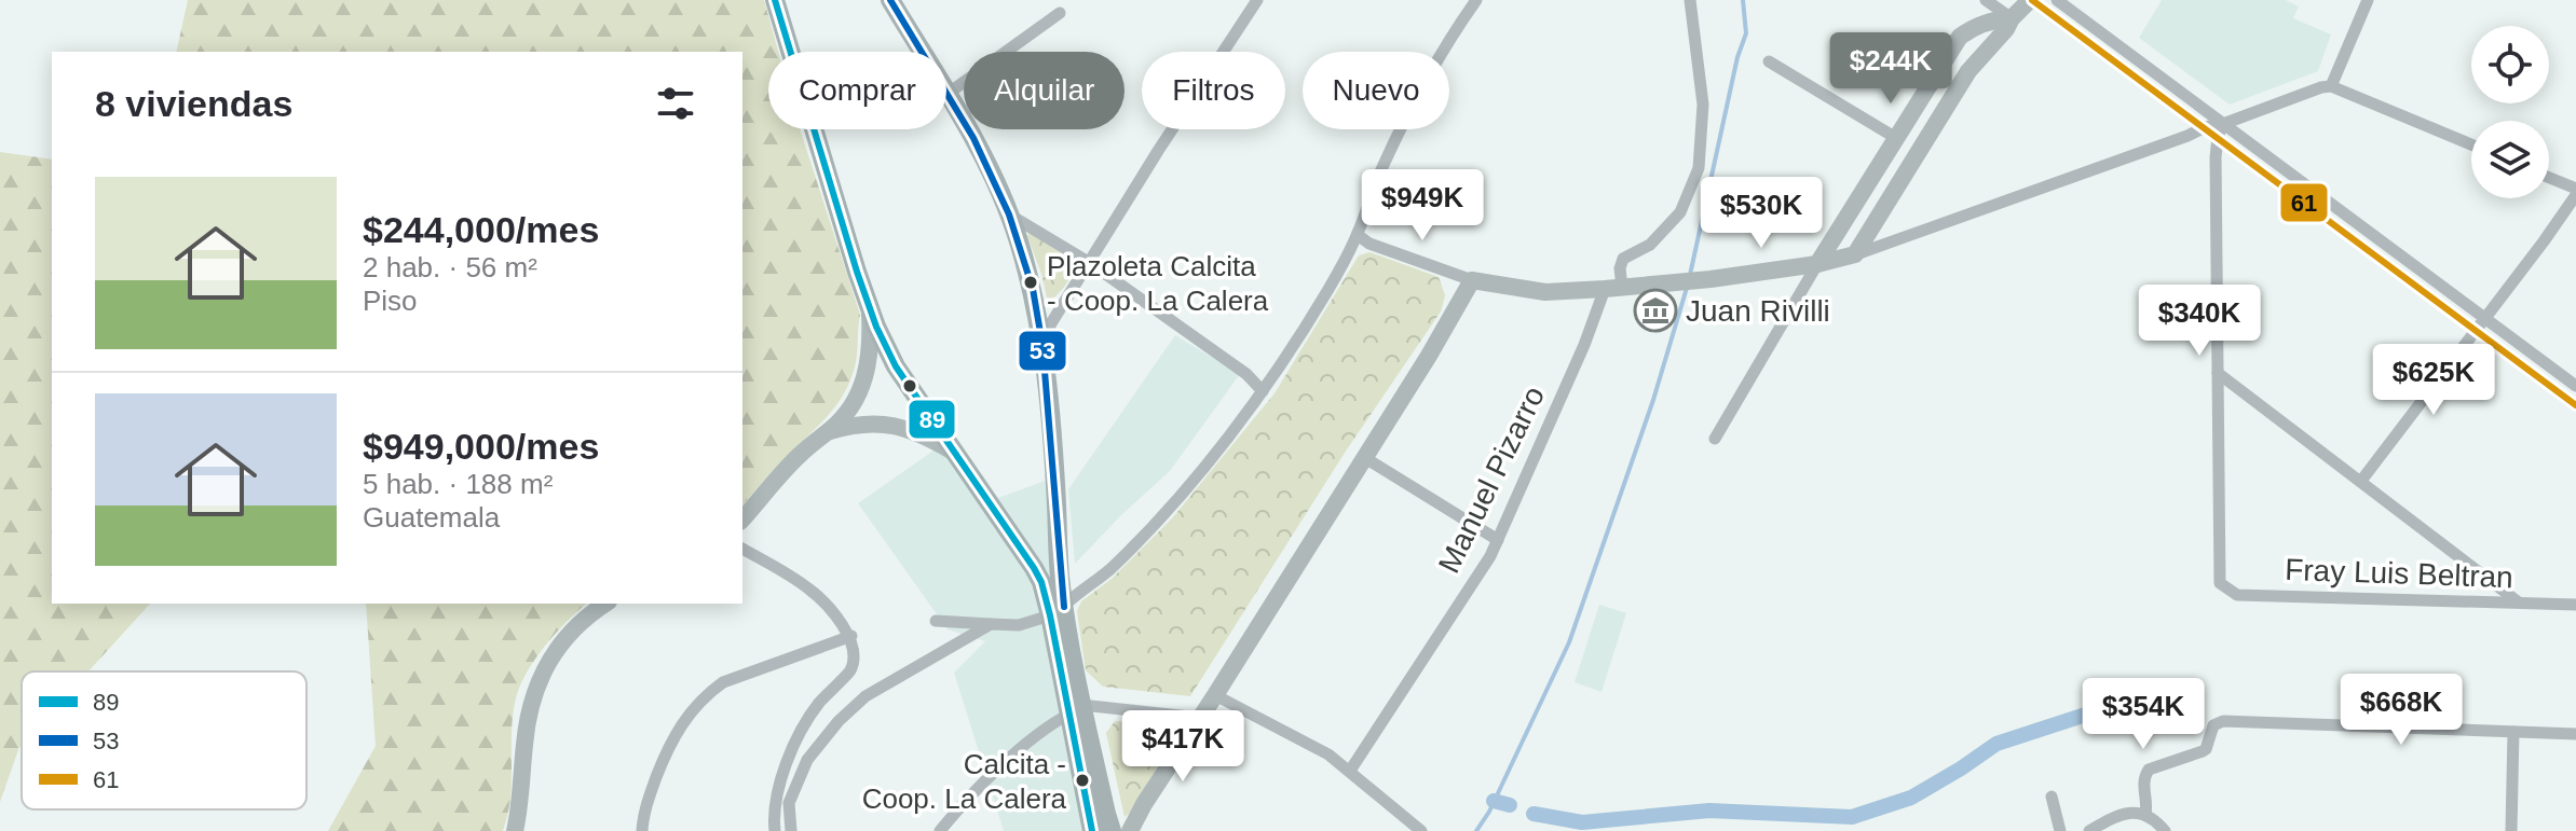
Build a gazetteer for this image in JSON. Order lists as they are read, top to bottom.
{
  "streets": {
    "street": ["Manuel Pizarro", "Fray Luis Beltran"]
  },
  "places": {
    "other": ["Plazoleta Calcita - Coop. La Calera", "Calcita - Coop. La Calera"],
    "museum": ["Juan Rivilli"]
  },
  "lines": ["transit line 89", "transit line 53", "transit line 61"],
  "legend": ["89", "53", "61"],
  "page": {
    "price": [
      "$244K",
      "$949K",
      "$530K",
      "$340K",
      "$625K",
      "$668K",
      "$354K",
      "$417K"
    ],
    "chip": [
      "Comprar",
      "Alquilar",
      "Filtros",
      "Nuevo"
    ],
    "heading": "8 viviendas",
    "list": [
      {
        "name": "$244,000/mes",
        "note": "2 hab. · 56 m² · Piso"
      },
      {
        "name": "$949,000/mes",
        "note": "5 hab. · 188 m² · Guatemala"
      }
    ]
  }
}
